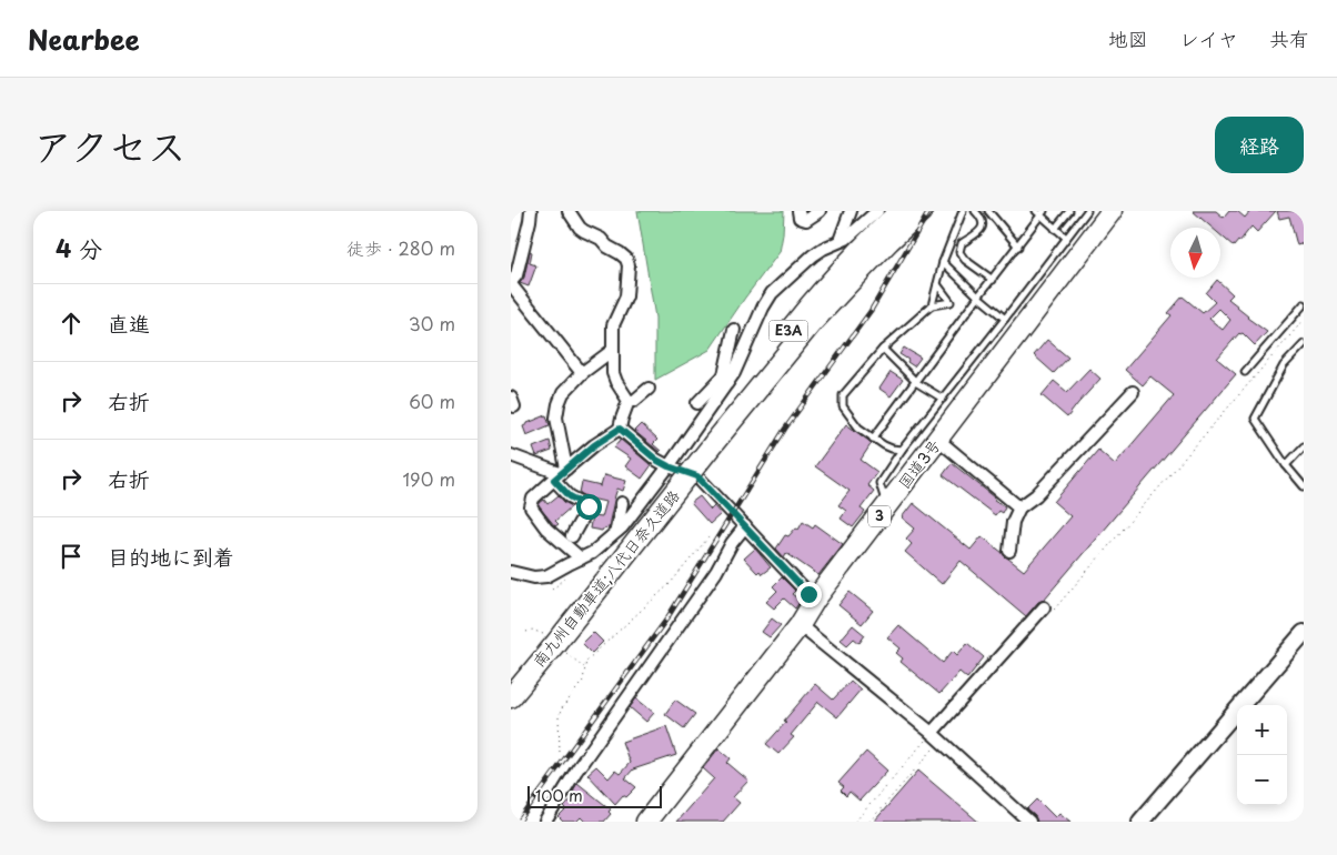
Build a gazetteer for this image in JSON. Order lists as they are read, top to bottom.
{
  "streets": {
    "highway": [
      "E3A",
      "国道3号",
      "3",
      "南九州自動車道;八代日奈久道路"
    ]
  },
  "scale_bar": "100 m",
  "north": "bottom",
  "page": {
    "header": "Nearbee",
    "nav": ["地図", "レイヤ", "共有"],
    "title": "アクセス",
    "buttons": "経路",
    "heading": ["4 分", "徒歩 · 280 m"],
    "list": [
      ["直進", "30 m"],
      ["右折", "60 m"],
      ["右折", "190 m"],
      "目的地に到着"
    ],
    "map_buttons": ["+", "−"],
    "scale": "100 m"
  }
}
